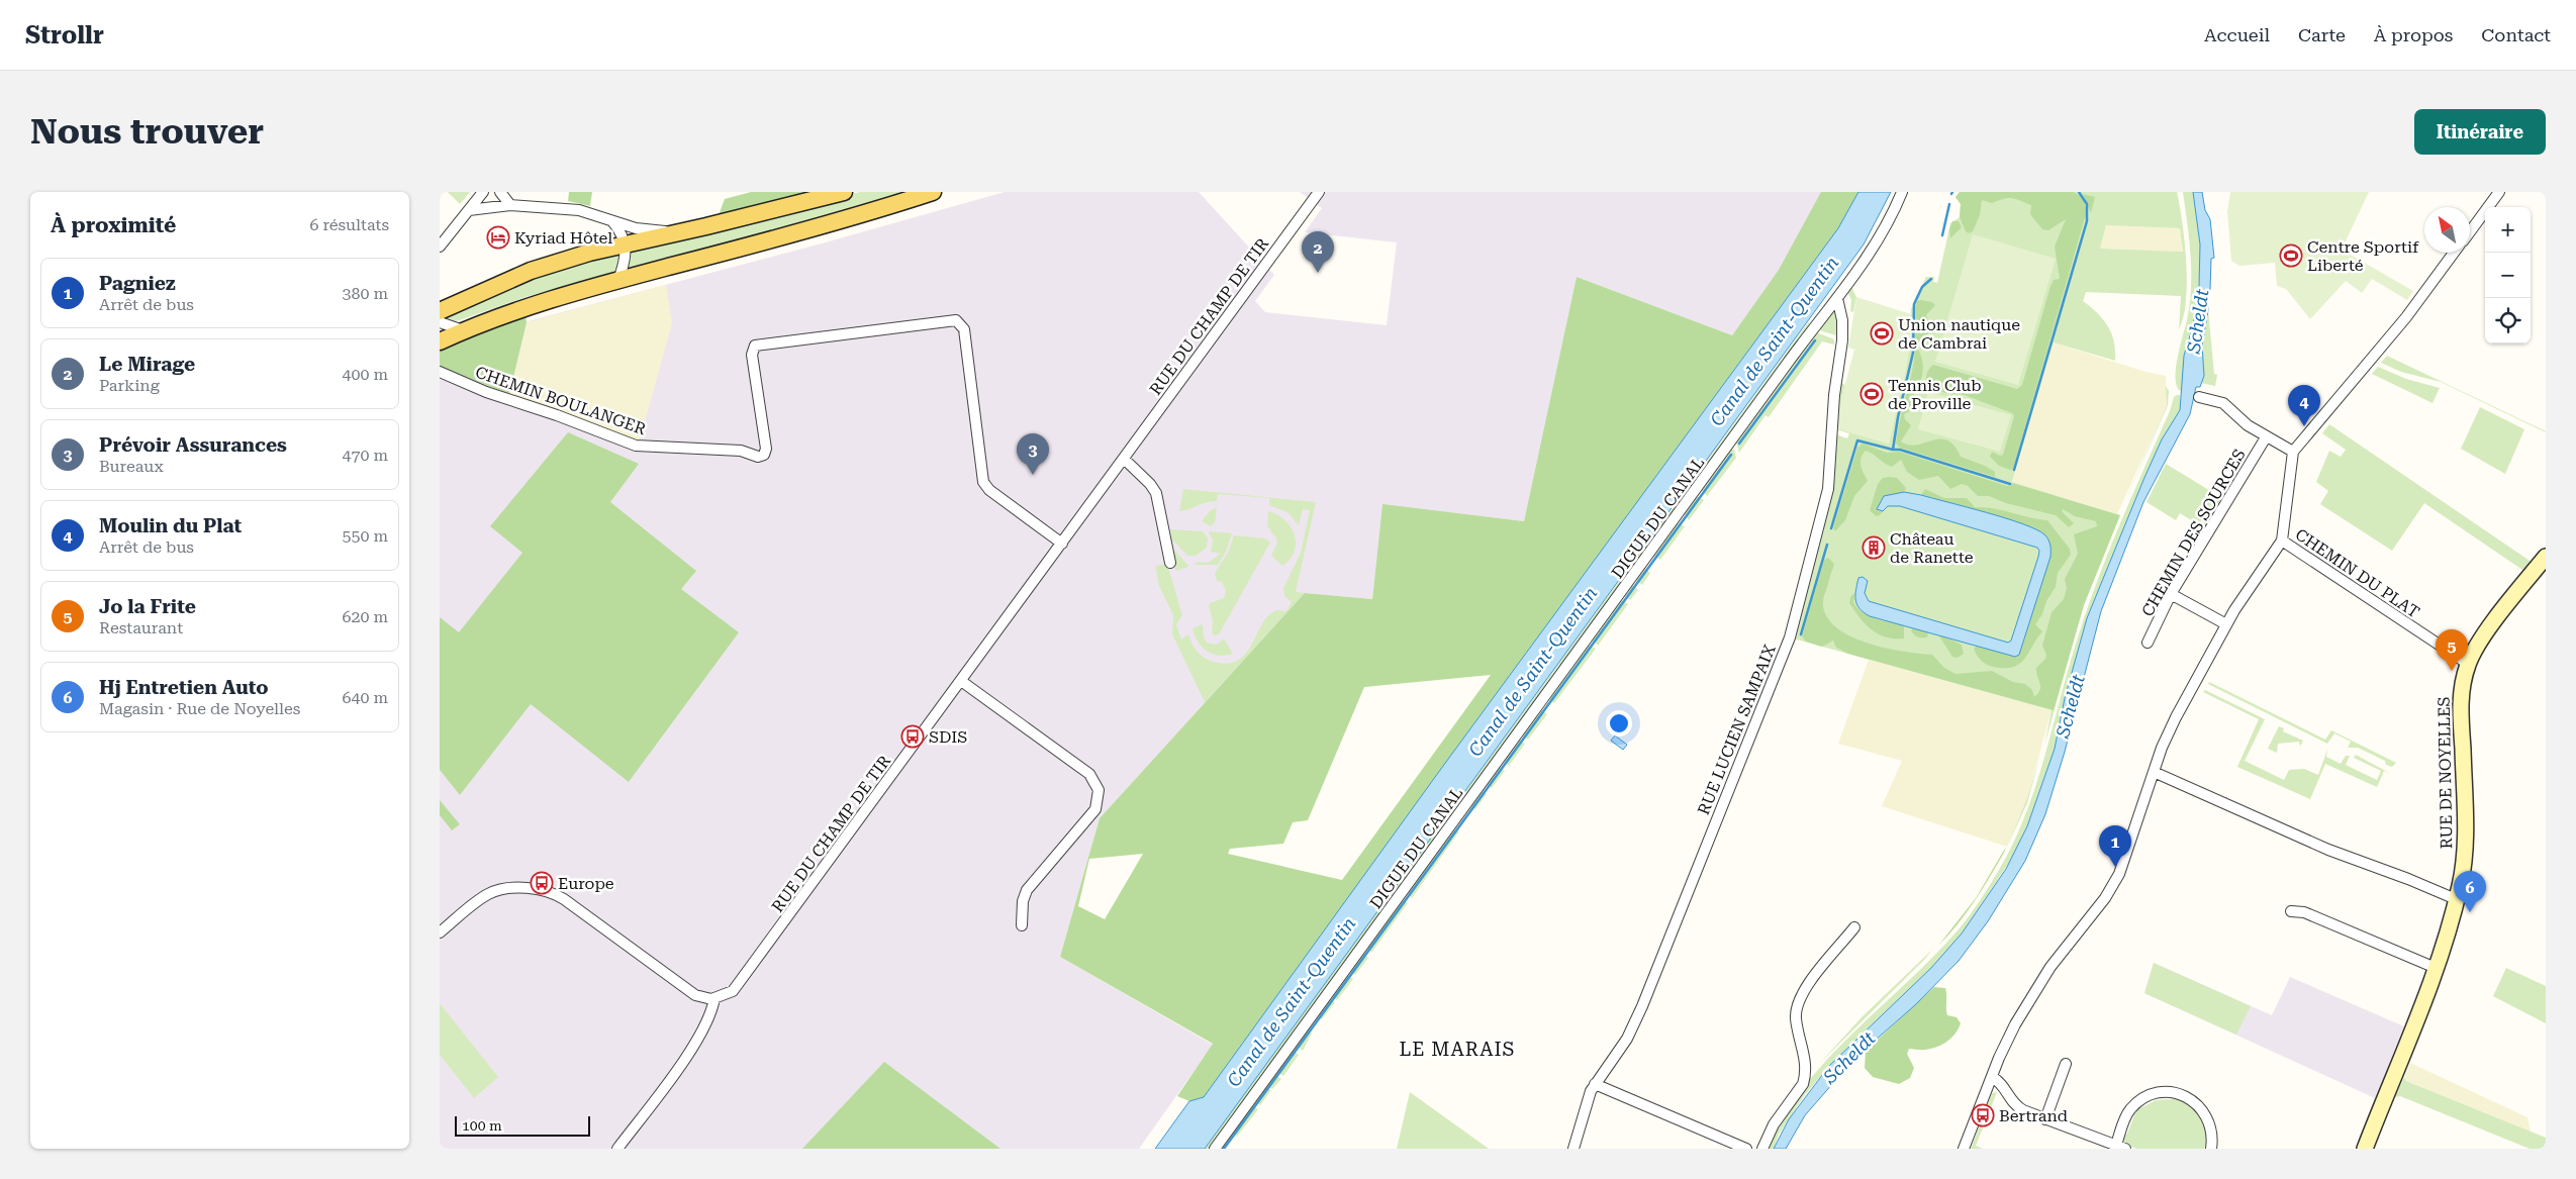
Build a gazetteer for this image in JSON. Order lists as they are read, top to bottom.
{
  "streets": {
    "street": [
      "RUE DU CHAMP DE TIR",
      "CHEMIN BOULANGER",
      "DIGUE DU CANAL",
      "CHEMIN DES SOURCES",
      "CHEMIN DU PLAT",
      "RUE LUCIEN SAMPAIX",
      "RUE DE NOYELLES"
    ]
  },
  "crossings": [
    ["RUE DU CHAMP DE TIR", "CHEMIN BOULANGER"],
    ["DIGUE DU CANAL", "RUE LUCIEN SAMPAIX"],
    ["CHEMIN DU PLAT", "RUE DE NOYELLES"]
  ],
  "districts": ["LE MARAIS"],
  "water": ["Scheldt", "Canal de Saint-Quentin"],
  "places": {
    "hotel": ["Kyriad Hôtel"],
    "sports": ["Centre Sportif Liberté", "Union nautique de Cambrai", "Tennis Club de Proville"],
    "building": ["Château de Ranette"],
    "bus stop": ["SDIS", "Europe", "Bertrand"]
  },
  "scale_bar": "100 m",
  "north": "top left",
  "page": {
    "header": "Strollr",
    "nav": [
      "Accueil",
      "Carte",
      "À propos",
      "Contact"
    ],
    "buttons": "Itinéraire",
    "title": "Nous trouver",
    "heading": ["À proximité", "6 résultats"],
    "map_buttons": ["+", "−"],
    "pins": [
      "2",
      "4",
      "3",
      "5",
      "1",
      "6"
    ],
    "list": [
      {
        "mark": "1",
        "name": "Pagniez",
        "note": "Arrêt de bus",
        "value": "380 m"
      },
      {
        "mark": "2",
        "name": "Le Mirage",
        "note": "Parking",
        "value": "400 m"
      },
      {
        "mark": "3",
        "name": "Prévoir Assurances",
        "note": "Bureaux",
        "value": "470 m"
      },
      {
        "mark": "4",
        "name": "Moulin du Plat",
        "note": "Arrêt de bus",
        "value": "550 m"
      },
      {
        "mark": "5",
        "name": "Jo la Frite",
        "note": "Restaurant",
        "value": "620 m"
      },
      {
        "mark": "6",
        "name": "Hj Entretien Auto",
        "note": "Magasin · Rue de Noyelles",
        "value": "640 m"
      }
    ],
    "scale": "100 m"
  }
}
